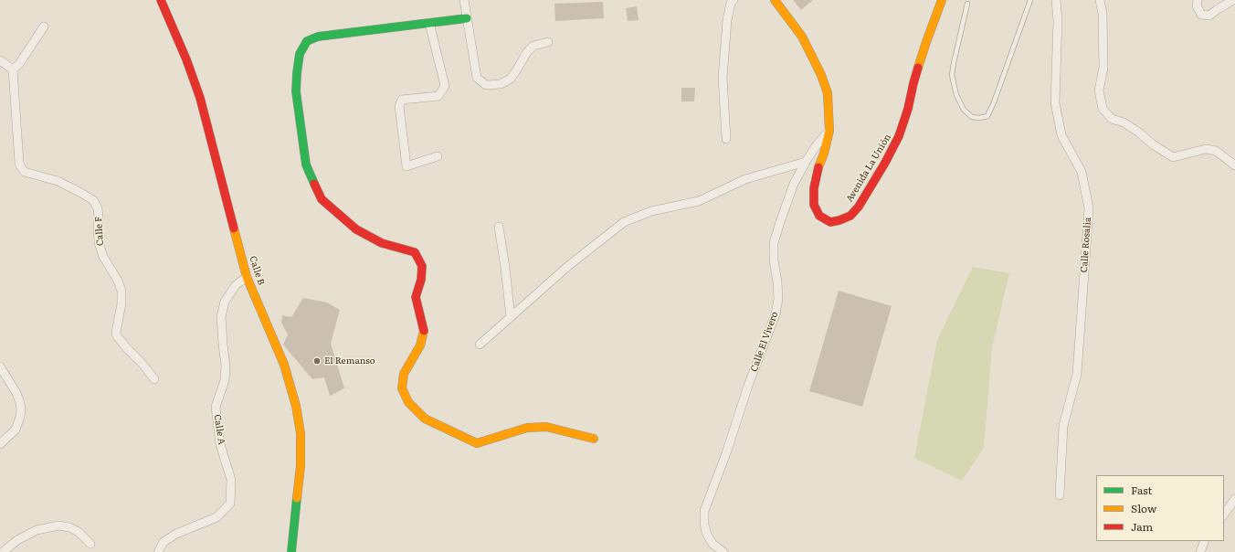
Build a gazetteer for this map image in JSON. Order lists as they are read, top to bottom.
{
  "streets": {
    "street": [
      "Avenida La Unión",
      "Calle F",
      "Calle Rosalia",
      "Calle B",
      "Calle El Vivero",
      "Calle A"
    ]
  },
  "crossings": [
    ["Avenida La Unión", "Calle El Vivero"],
    ["Calle B", "Calle A"]
  ],
  "places": ["El Remanso"],
  "legend": ["Fast", "Slow", "Jam"]
}
